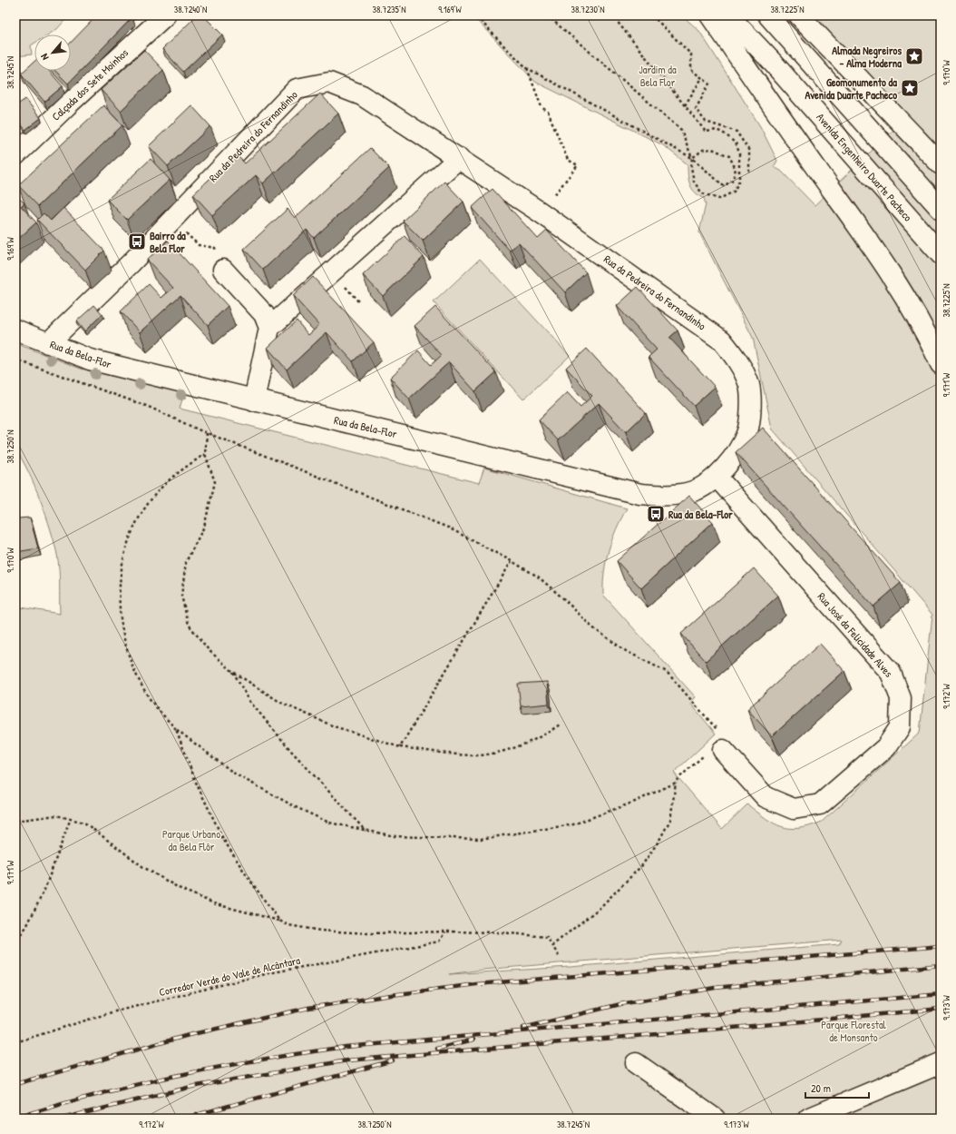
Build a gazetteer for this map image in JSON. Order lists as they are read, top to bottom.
{
  "streets": {
    "main road": [
      "Calçada dos Sete Moinhos",
      "Rua da Pedreira do Fernandinho",
      "Avenida Engenheiro Duarte Pacheco",
      "Rua da Bela-Flor",
      "Rua José da Felicidade Alves"
    ],
    "path": ["Corredor Verde do Vale de Alcântara"]
  },
  "crossings": [
    ["Rua da Pedreira do Fernandinho", "Rua da Bela-Flor"],
    ["Rua da Pedreira do Fernandinho", "Rua José da Felicidade Alves"],
    ["Rua da Bela-Flor", "Rua José da Felicidade Alves"]
  ],
  "parks": ["Jardim da Bela Flor", "Parque Urbano da Bela Flôr", "Parque Florestal de Monsanto"],
  "places": {
    "place": ["Almada Negreiros - Alma Moderna", "Geomonumento da Avenida Duarte Pacheco"],
    "bus stop": ["Bairro da Bela Flor", "Rua da Bela-Flor"]
  },
  "scale_bar": "20 m",
  "north": "bottom left",
  "coordinates": [
    "38.7240°N",
    "38.7235°N",
    "9.169°W",
    "38.7230°N",
    "38.7225°N",
    "38.7245°N",
    "9.170°W",
    "9.171°W",
    "38.7250°N",
    "9.172°W",
    "9.173°W"
  ]
}
